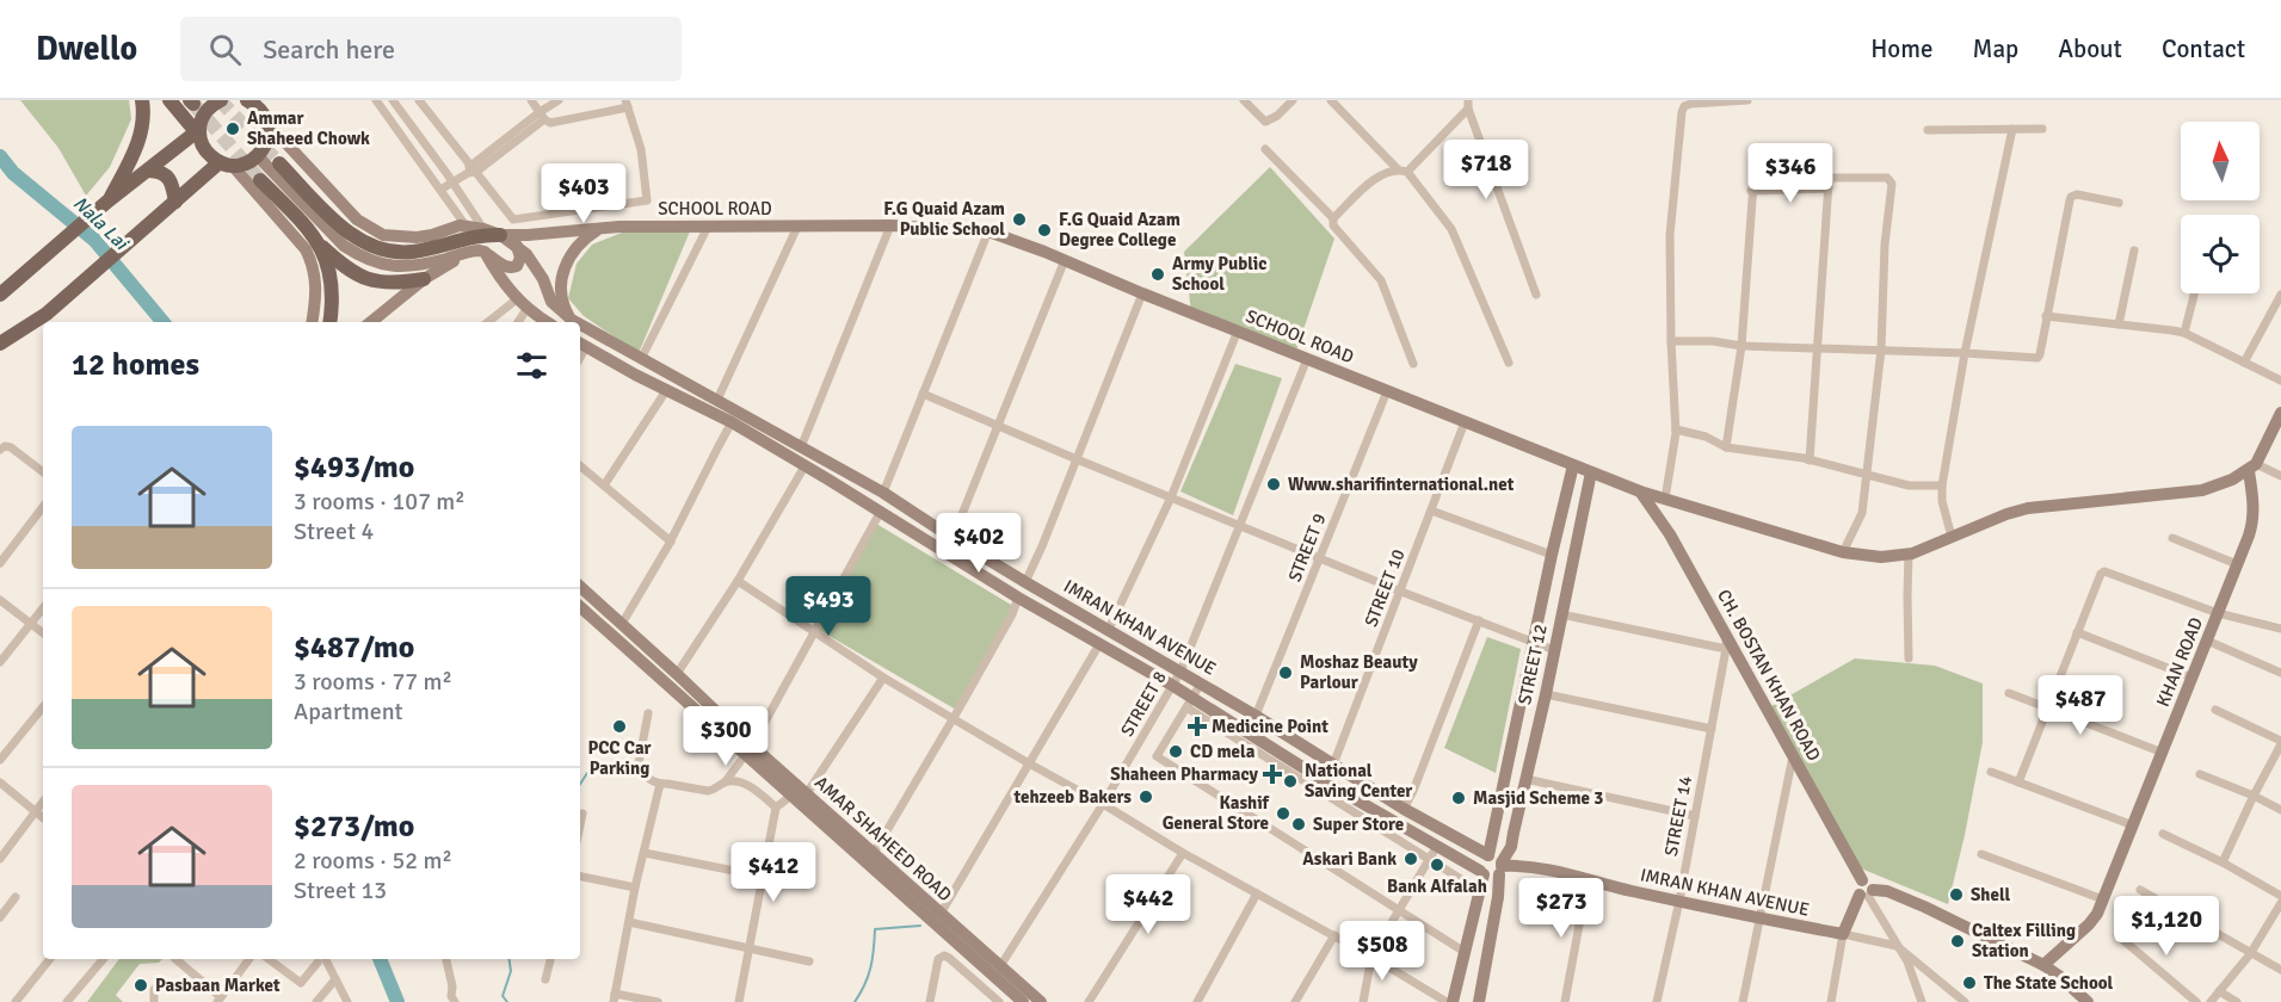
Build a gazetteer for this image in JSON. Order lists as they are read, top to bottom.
{
  "streets": {
    "main road": [
      "SCHOOL ROAD",
      "IMRAN KHAN AVENUE",
      "KHAN ROAD",
      "STREET 12",
      "CH. BOSTAN KHAN ROAD",
      "AMAR SHAHEED ROAD"
    ],
    "street": [
      "STREET 9",
      "STREET 10",
      "STREET 8",
      "STREET 14"
    ]
  },
  "crossings": [
    ["SCHOOL ROAD", "STREET 9"],
    ["SCHOOL ROAD", "STREET 10"],
    ["SCHOOL ROAD", "IMRAN KHAN AVENUE"],
    ["SCHOOL ROAD", "KHAN ROAD"],
    ["SCHOOL ROAD", "STREET 12"],
    ["SCHOOL ROAD", "CH. BOSTAN KHAN ROAD"],
    ["SCHOOL ROAD", "STREET 8"],
    ["STREET 9", "IMRAN KHAN AVENUE"],
    ["STREET 10", "IMRAN KHAN AVENUE"],
    ["IMRAN KHAN AVENUE", "STREET 12"],
    ["IMRAN KHAN AVENUE", "STREET 8"],
    ["IMRAN KHAN AVENUE", "STREET 14"],
    ["CH. BOSTAN KHAN ROAD", "STREET 14"],
    ["STREET 8", "AMAR SHAHEED ROAD"]
  ],
  "water": ["Nala Lai"],
  "places": {
    "other": [
      "Ammar Shaheed Chowk",
      "F.G Quaid Azam Public School",
      "F.G Quaid Azam Degree College",
      "Army Public School",
      "Www.sharifinternational.net",
      "Moshaz Beauty Parlour",
      "PCC Car Parking",
      "CD mela",
      "National Saving Center",
      "tehzeeb Bakers",
      "Masjid Scheme 3",
      "Kashif General Store",
      "Super Store",
      "Askari Bank",
      "Bank Alfalah",
      "Shell",
      "Caltex Filling Station",
      "The State School",
      "Pasbaan Market"
    ],
    "health": ["Medicine Point", "Shaheen Pharmacy"]
  },
  "north": "top",
  "page": {
    "header": "Dwello",
    "search": "Search here",
    "nav": [
      "Home",
      "Map",
      "About",
      "Contact"
    ],
    "price": [
      "$718",
      "$346",
      "$403",
      "$402",
      "$493",
      "$487",
      "$300",
      "$412",
      "$442",
      "$273",
      "$1,120",
      "$508"
    ],
    "heading": "12 homes",
    "list": [
      {
        "name": "$493/mo",
        "note": "3 rooms · 107 m² · Street 4"
      },
      {
        "name": "$487/mo",
        "note": "3 rooms · 77 m² · Apartment"
      },
      {
        "name": "$273/mo",
        "note": "2 rooms · 52 m² · Street 13"
      }
    ]
  }
}
